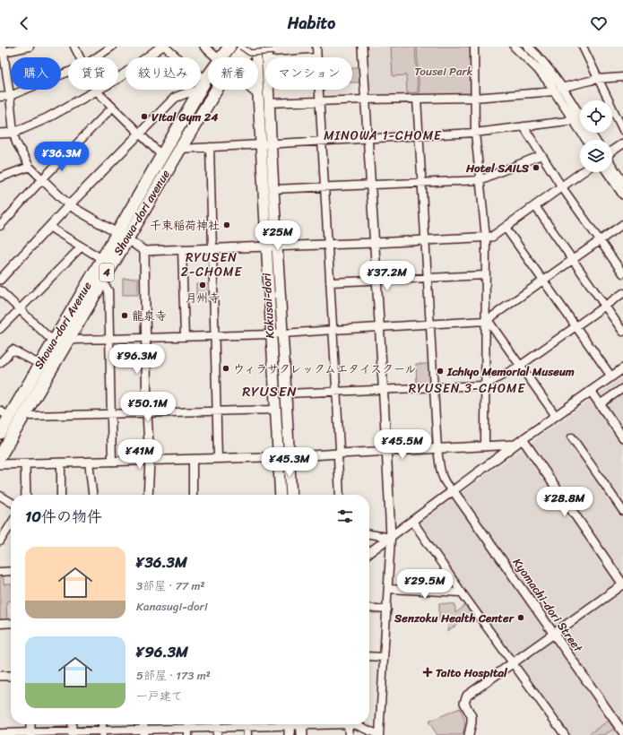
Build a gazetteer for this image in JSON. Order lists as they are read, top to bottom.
{
  "streets": {
    "highway": ["Showa-dori avenue", "4", "Showa-dori Avenue"],
    "main road": ["Kokusai-dori"],
    "street": ["Kyomachi-dori Street"]
  },
  "crossings": [
    ["Showa-dori avenue", "Kokusai-dori"],
    ["Showa-dori avenue", "Showa-dori Avenue"]
  ],
  "districts": [
    "MINOWA 1-CHOME",
    "RYUSEN 2-CHOME",
    "RYUSEN 3-CHOME",
    "RYUSEN"
  ],
  "parks": ["Tousei Park"],
  "places": {
    "other": [
      "Vital Gym 24",
      "Hotel SAILS",
      "千束稲荷神社",
      "月州寺",
      "龍泉寺",
      "ウィラサクレックムエタイスクール",
      "Ichiyo Memorial Museum",
      "Senzoku Health Center"
    ],
    "health": ["Taito Hospital"]
  },
  "page": {
    "header": "Habito",
    "chip": [
      "購入",
      "賃貸",
      "絞り込み",
      "新着",
      "マンション"
    ],
    "price": [
      "¥36.3M",
      "¥25M",
      "¥37.2M",
      "¥96.3M",
      "¥50.1M",
      "¥45.5M",
      "¥41M",
      "¥45.3M",
      "¥28.8M",
      "¥29.5M"
    ],
    "heading": "10件の物件",
    "list": [
      {
        "name": "¥36.3M",
        "note": "3部屋 · 77 m² · Kanasugi-dori"
      },
      {
        "name": "¥96.3M",
        "note": "5部屋 · 173 m² · 一戸建て"
      }
    ]
  }
}
